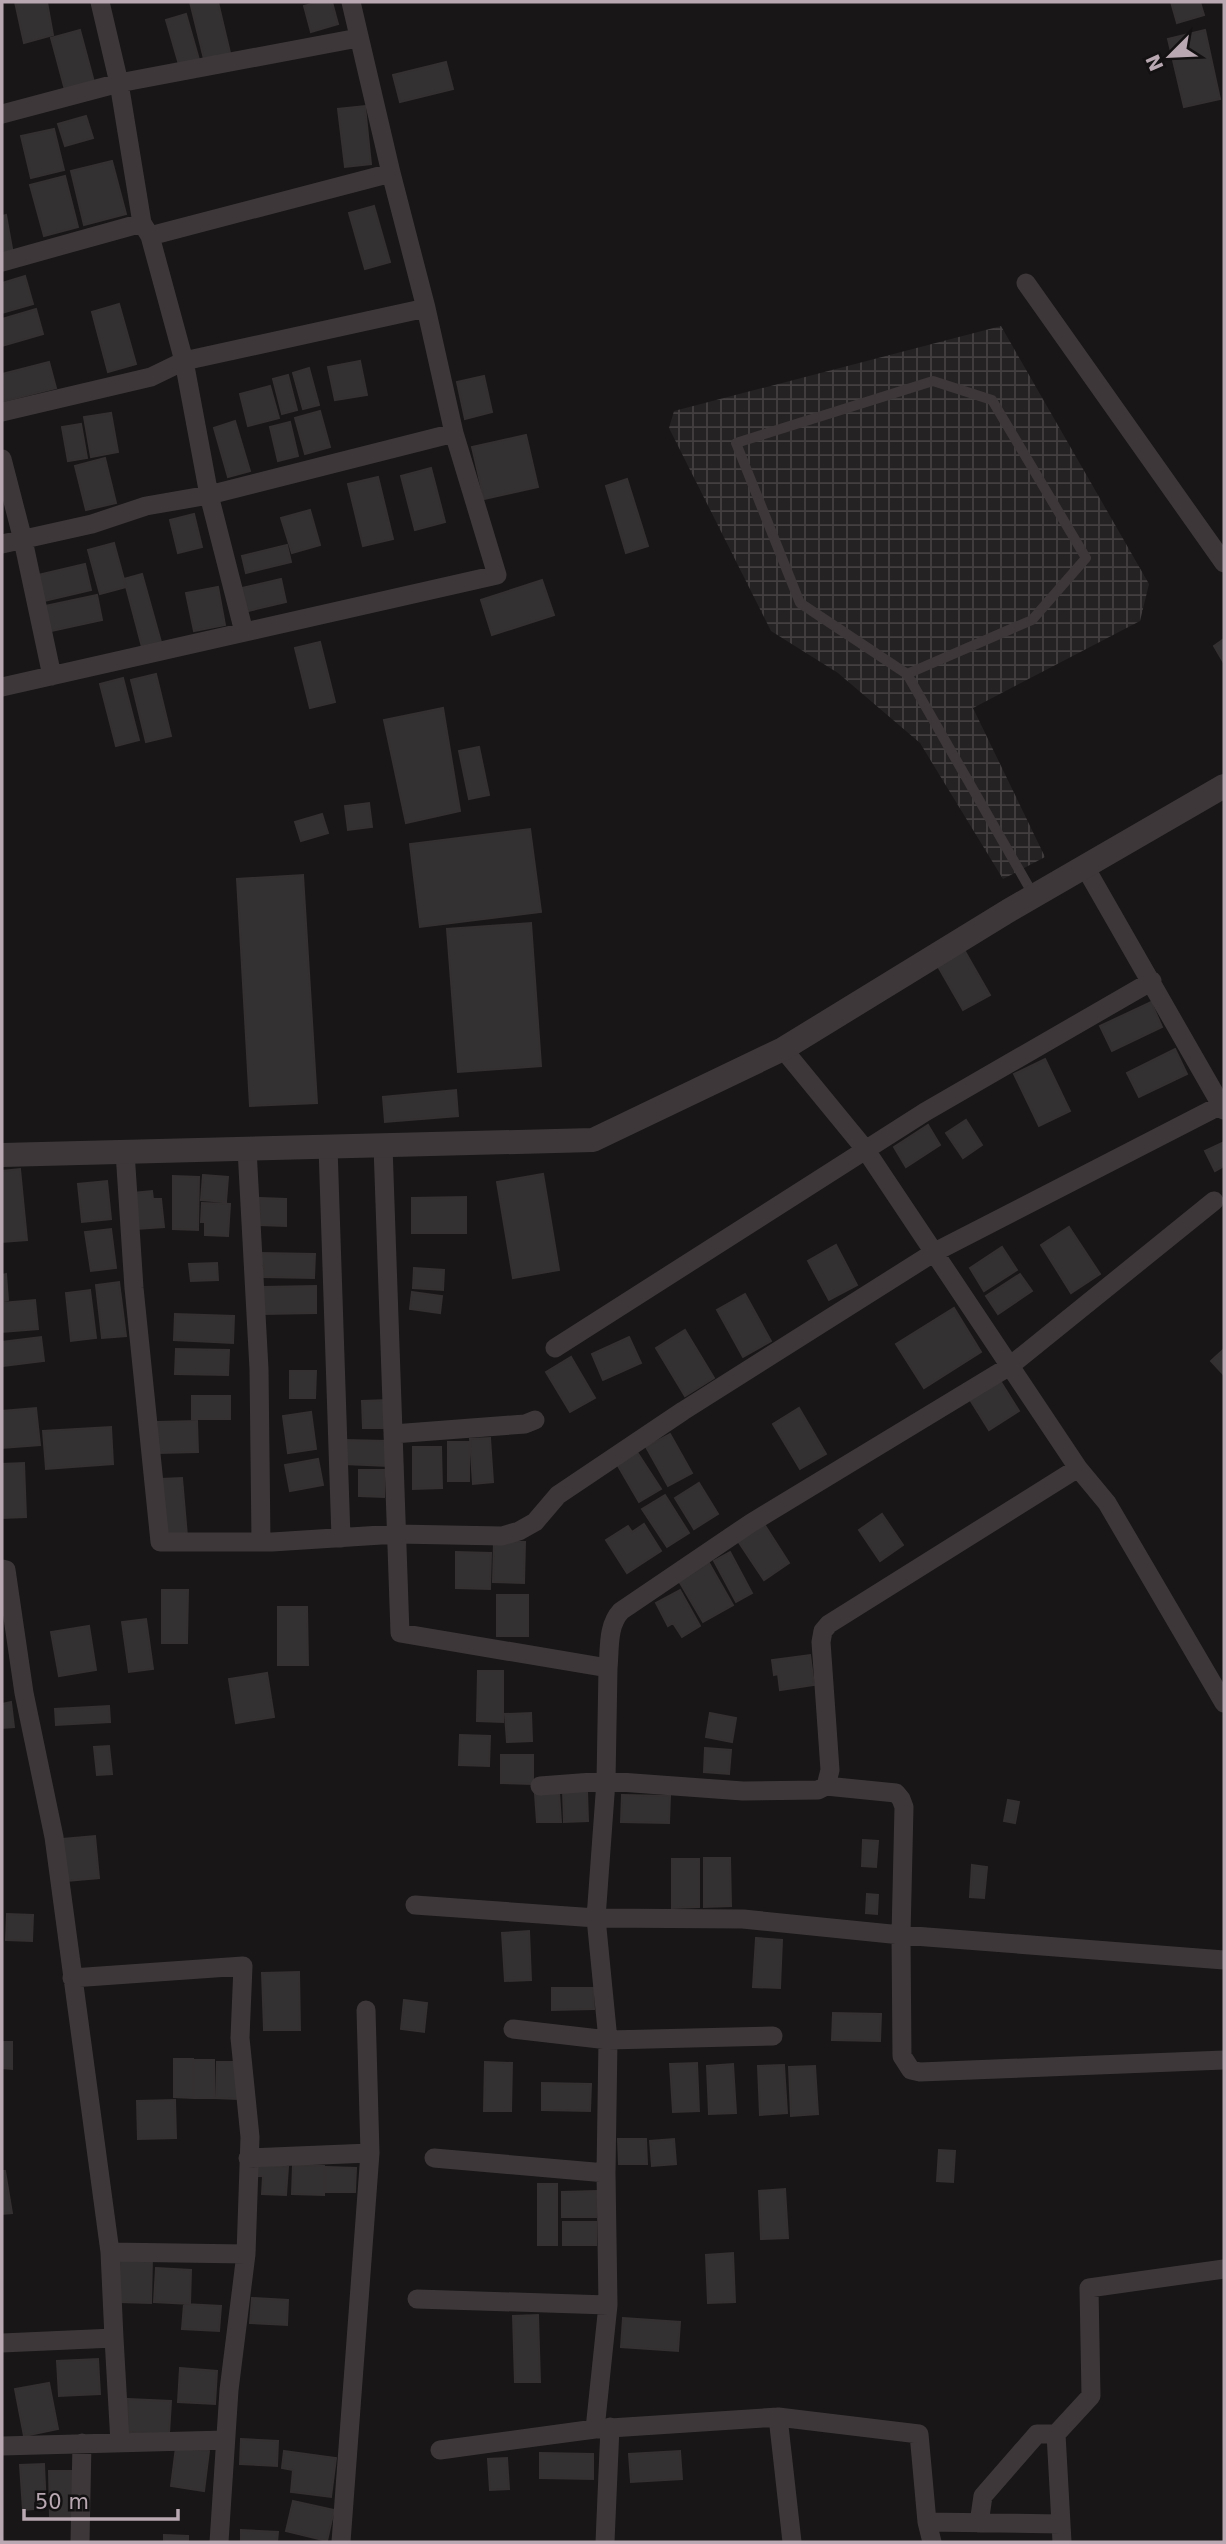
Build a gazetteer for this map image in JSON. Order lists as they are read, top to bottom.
{
  "scale_bar": "50 m",
  "north": "bottom left"
}
